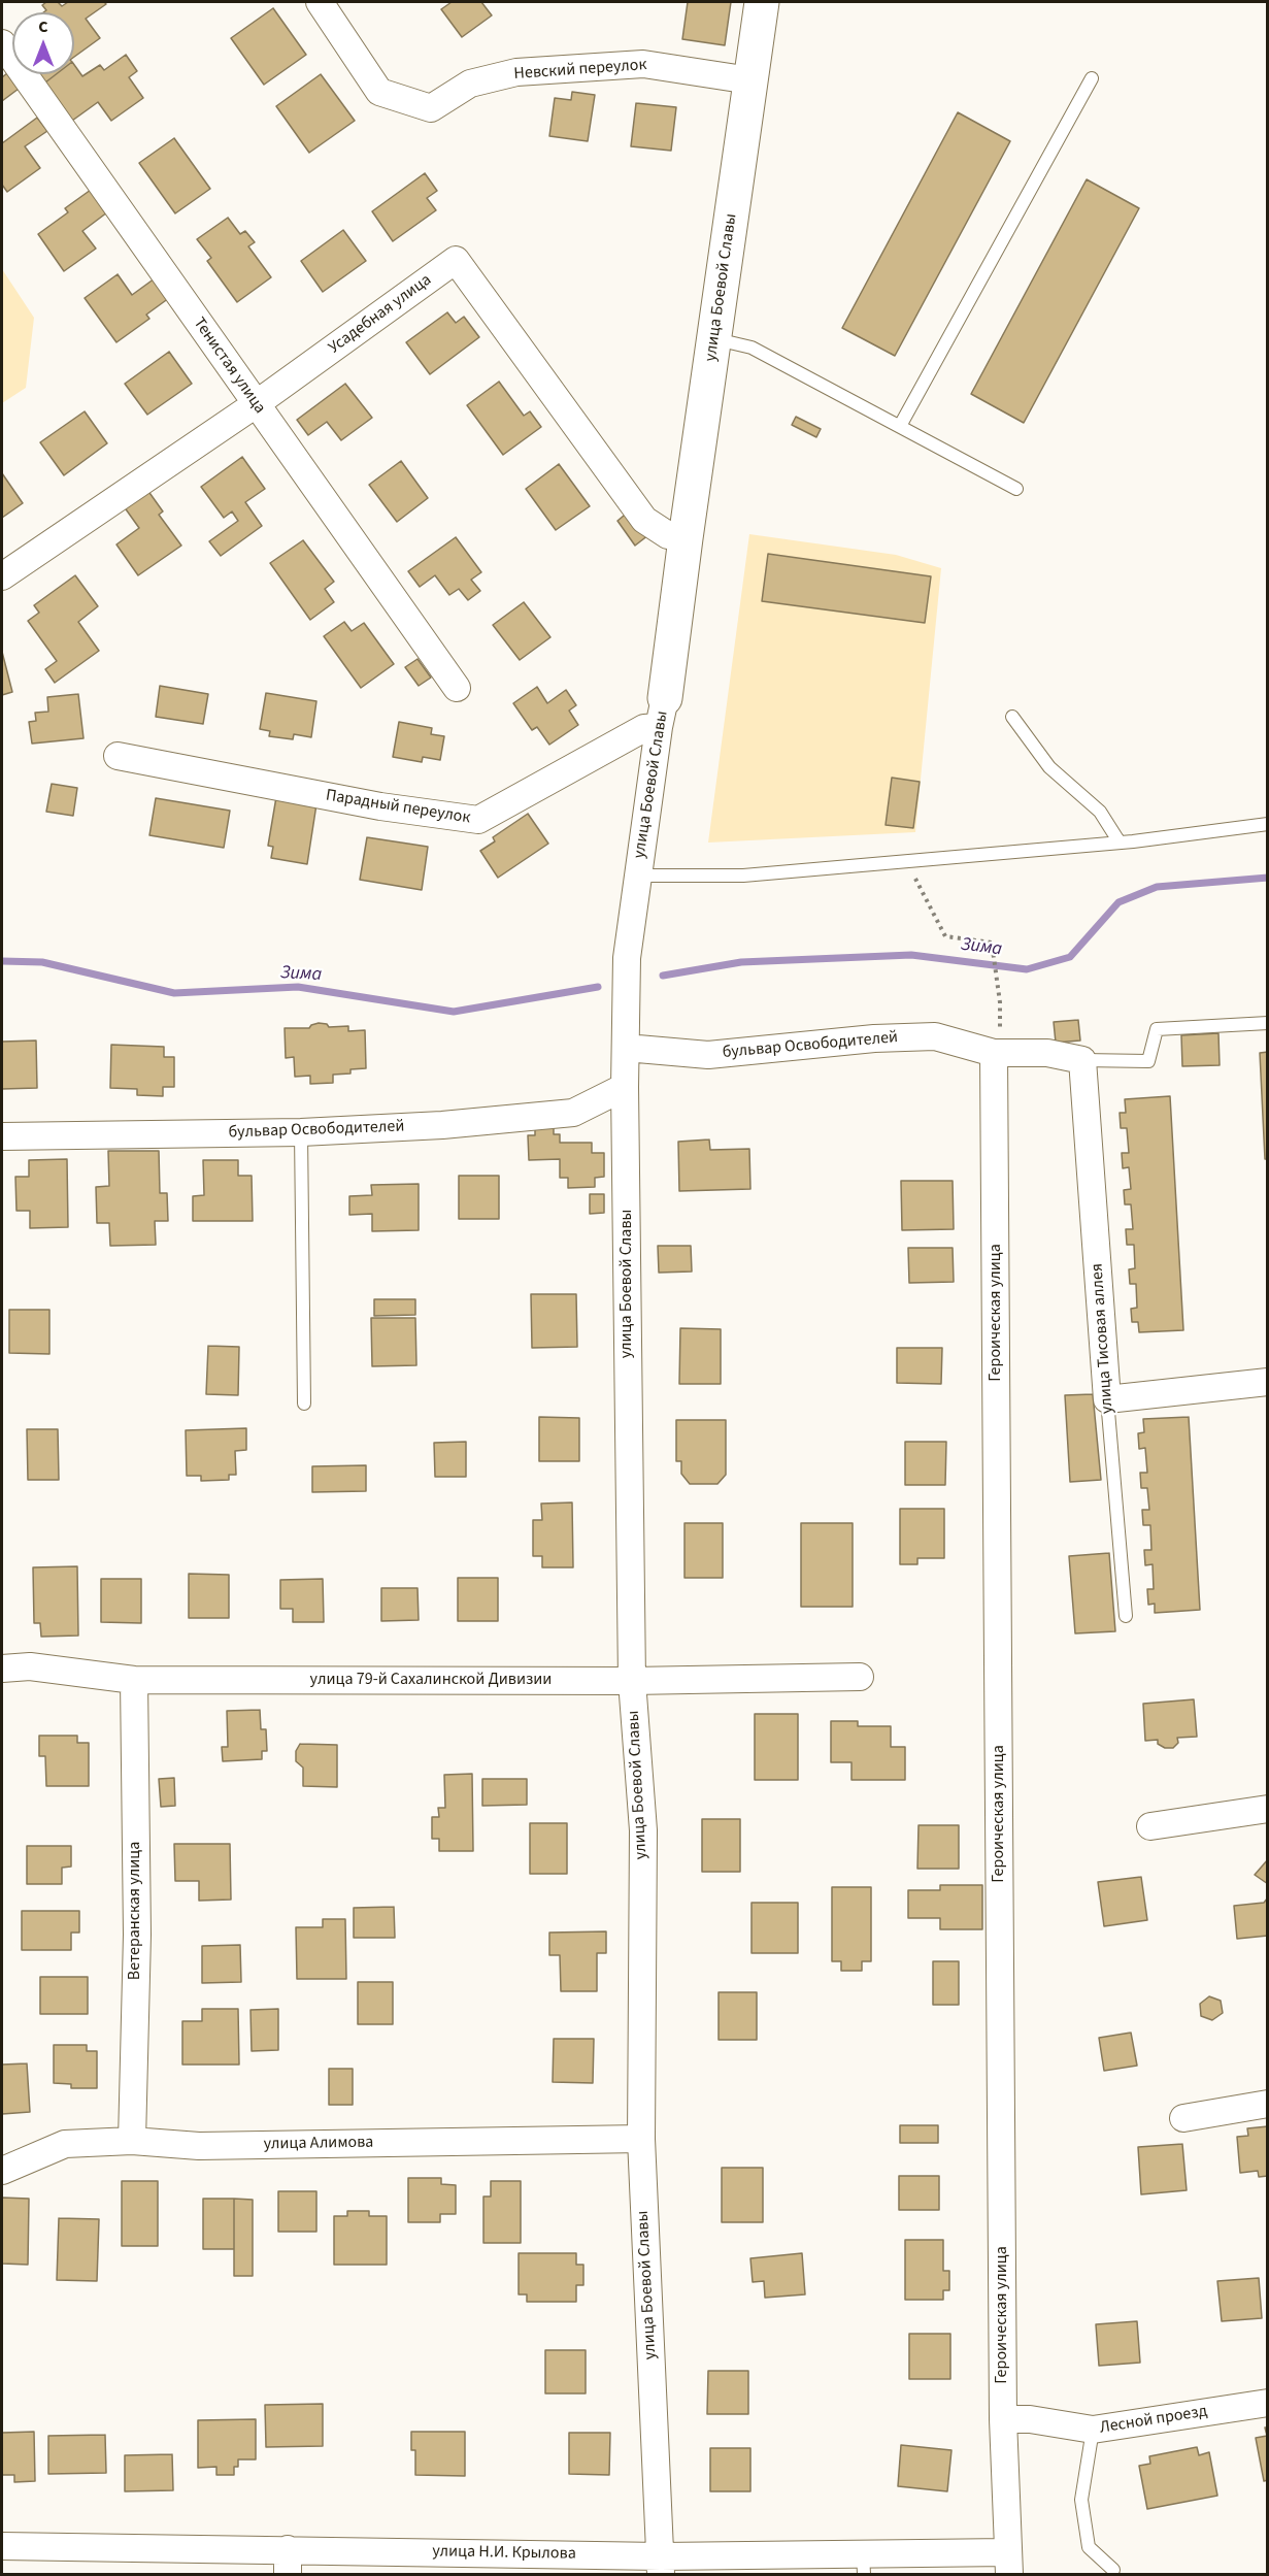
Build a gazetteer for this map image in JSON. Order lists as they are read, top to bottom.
{
  "streets": {
    "street": [
      "Невский переулок",
      "улица Боевой Славы",
      "Усадебная улица",
      "Тенистая улица",
      "Парадный переулок",
      "бульвар Освободителей",
      "Героическая улица",
      "улица Тисовая аллея",
      "улица 79-й Сахалинской Дивизии",
      "Ветеранская улица",
      "улица Алимова",
      "Лесной проезд",
      "улица Н.И. Крылова"
    ]
  },
  "crossings": [
    ["Невский переулок", "улица Боевой Славы"],
    ["улица Боевой Славы", "Усадебная улица"],
    ["улица Боевой Славы", "Парадный переулок"],
    ["улица Боевой Славы", "бульвар Освободителей"],
    ["улица Боевой Славы", "улица 79-й Сахалинской Дивизии"],
    ["улица Боевой Славы", "улица Алимова"],
    ["улица Боевой Славы", "улица Н.И. Крылова"],
    ["Усадебная улица", "Тенистая улица"],
    ["бульвар Освободителей", "Героическая улица"],
    ["бульвар Освободителей", "улица Тисовая аллея"],
    ["Героическая улица", "Лесной проезд"],
    ["Героическая улица", "улица Н.И. Крылова"],
    ["улица 79-й Сахалинской Дивизии", "Ветеранская улица"],
    ["Ветеранская улица", "улица Алимова"]
  ],
  "water": ["Зима"],
  "north": "top"
}
